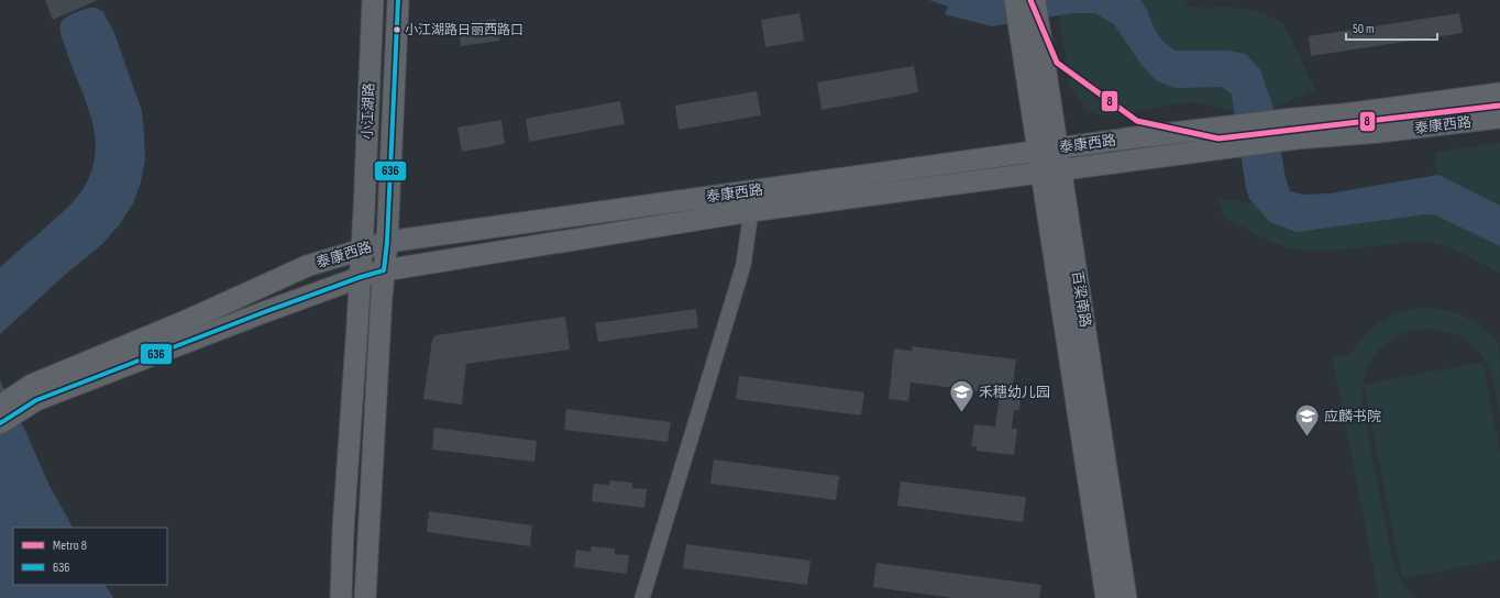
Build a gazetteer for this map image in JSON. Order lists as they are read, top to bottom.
{
  "streets": {
    "main road": ["小江湖路", "泰康西路", "百梁南路"]
  },
  "crossings": [
    ["小江湖路", "泰康西路"],
    ["泰康西路", "百梁南路"]
  ],
  "places": {
    "other": ["小江湖路日丽西路口"],
    "school or university": ["禾穗幼儿园", "应麟书院"]
  },
  "lines": ["metro line 8", "transit line 636"],
  "legend": ["Metro 8", "636"],
  "scale_bar": "50 m"
}
